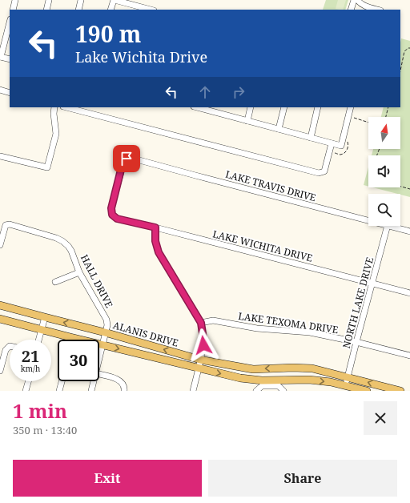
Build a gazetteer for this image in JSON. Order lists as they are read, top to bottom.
{
  "streets": {
    "main road": ["ALANIS DRIVE"],
    "street": [
      "LAKE TRAVIS DRIVE",
      "LAKE WICHITA DRIVE",
      "HALL DRIVE",
      "NORTH LAKE DRIVE",
      "LAKE TEXOMA DRIVE"
    ]
  },
  "crossings": [
    ["LAKE TRAVIS DRIVE", "LAKE WICHITA DRIVE"],
    ["LAKE WICHITA DRIVE", "NORTH LAKE DRIVE"],
    ["HALL DRIVE", "ALANIS DRIVE"],
    ["NORTH LAKE DRIVE", "LAKE TEXOMA DRIVE"],
    ["NORTH LAKE DRIVE", "ALANIS DRIVE"]
  ],
  "north": "top",
  "page": {
    "turn": ["190 m", "Lake Wichita Drive"],
    "speed": "21 km/h",
    "limit": "30",
    "heading": ["1 min", "350 m · 13:40"],
    "buttons": ["Exit", "Share"]
  }
}
